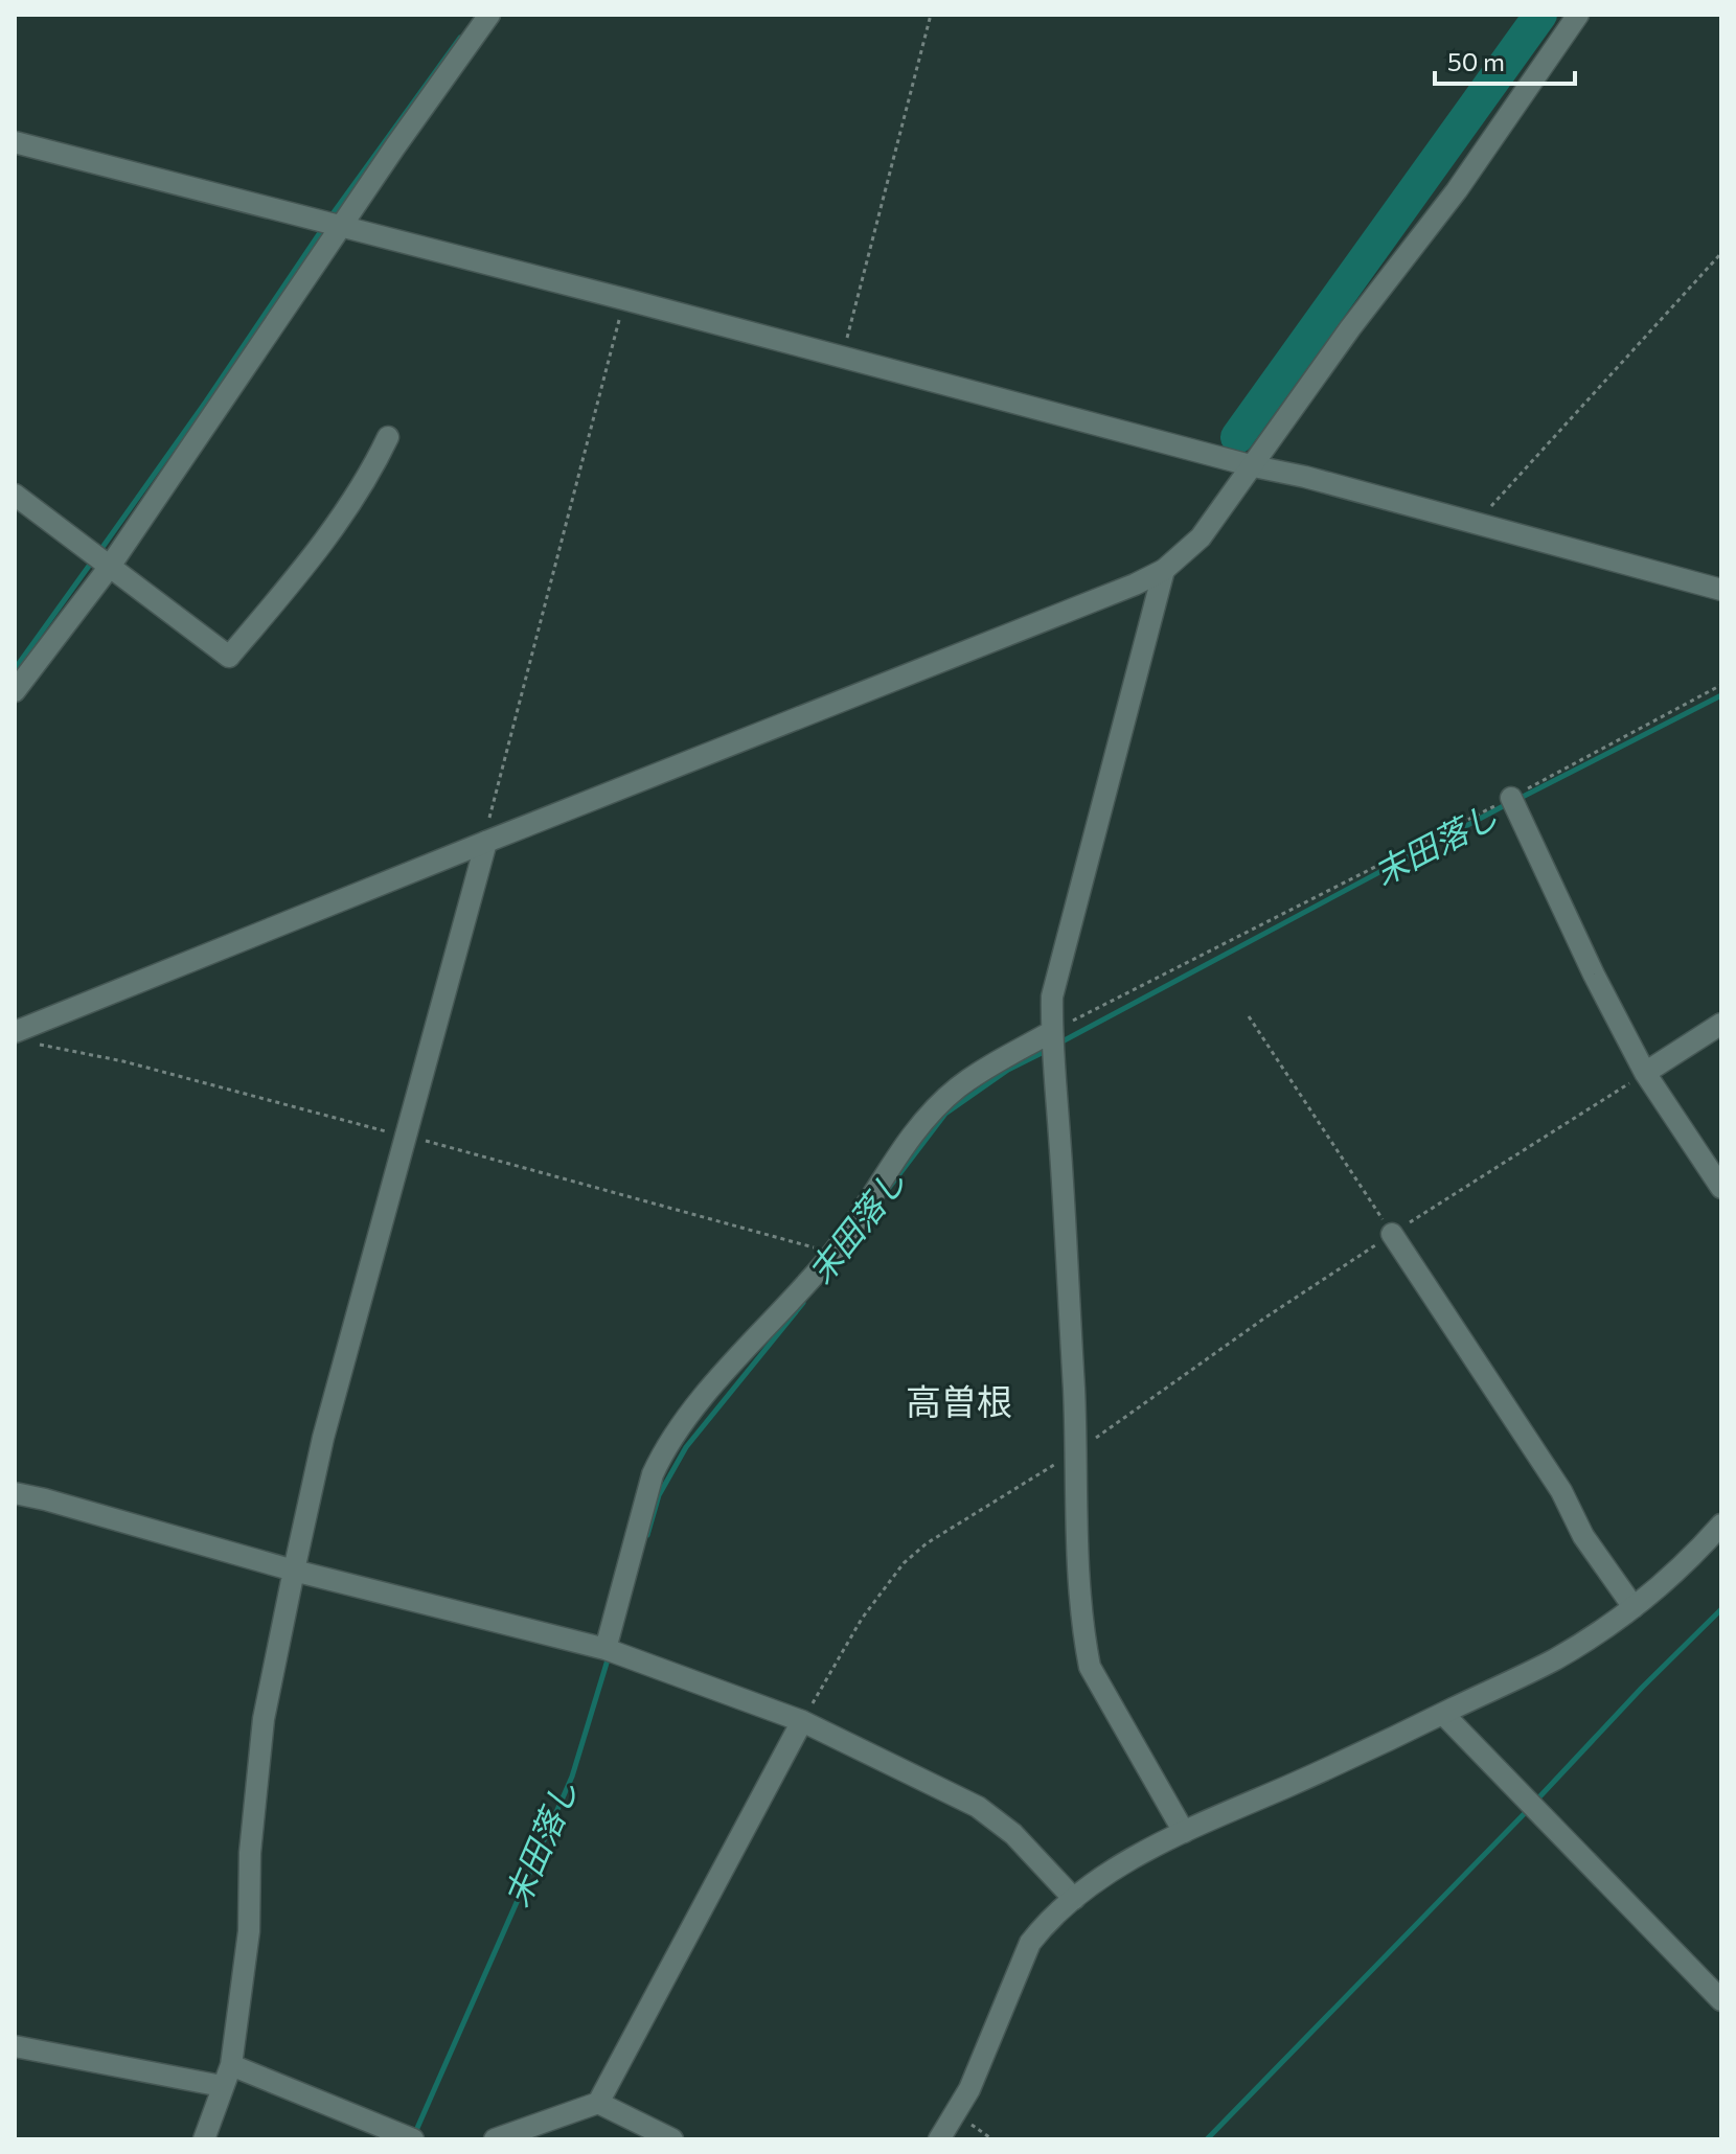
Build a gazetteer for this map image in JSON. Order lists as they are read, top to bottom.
{
  "districts": ["高曽根"],
  "water": ["末田落し"],
  "scale_bar": "50 m"
}
